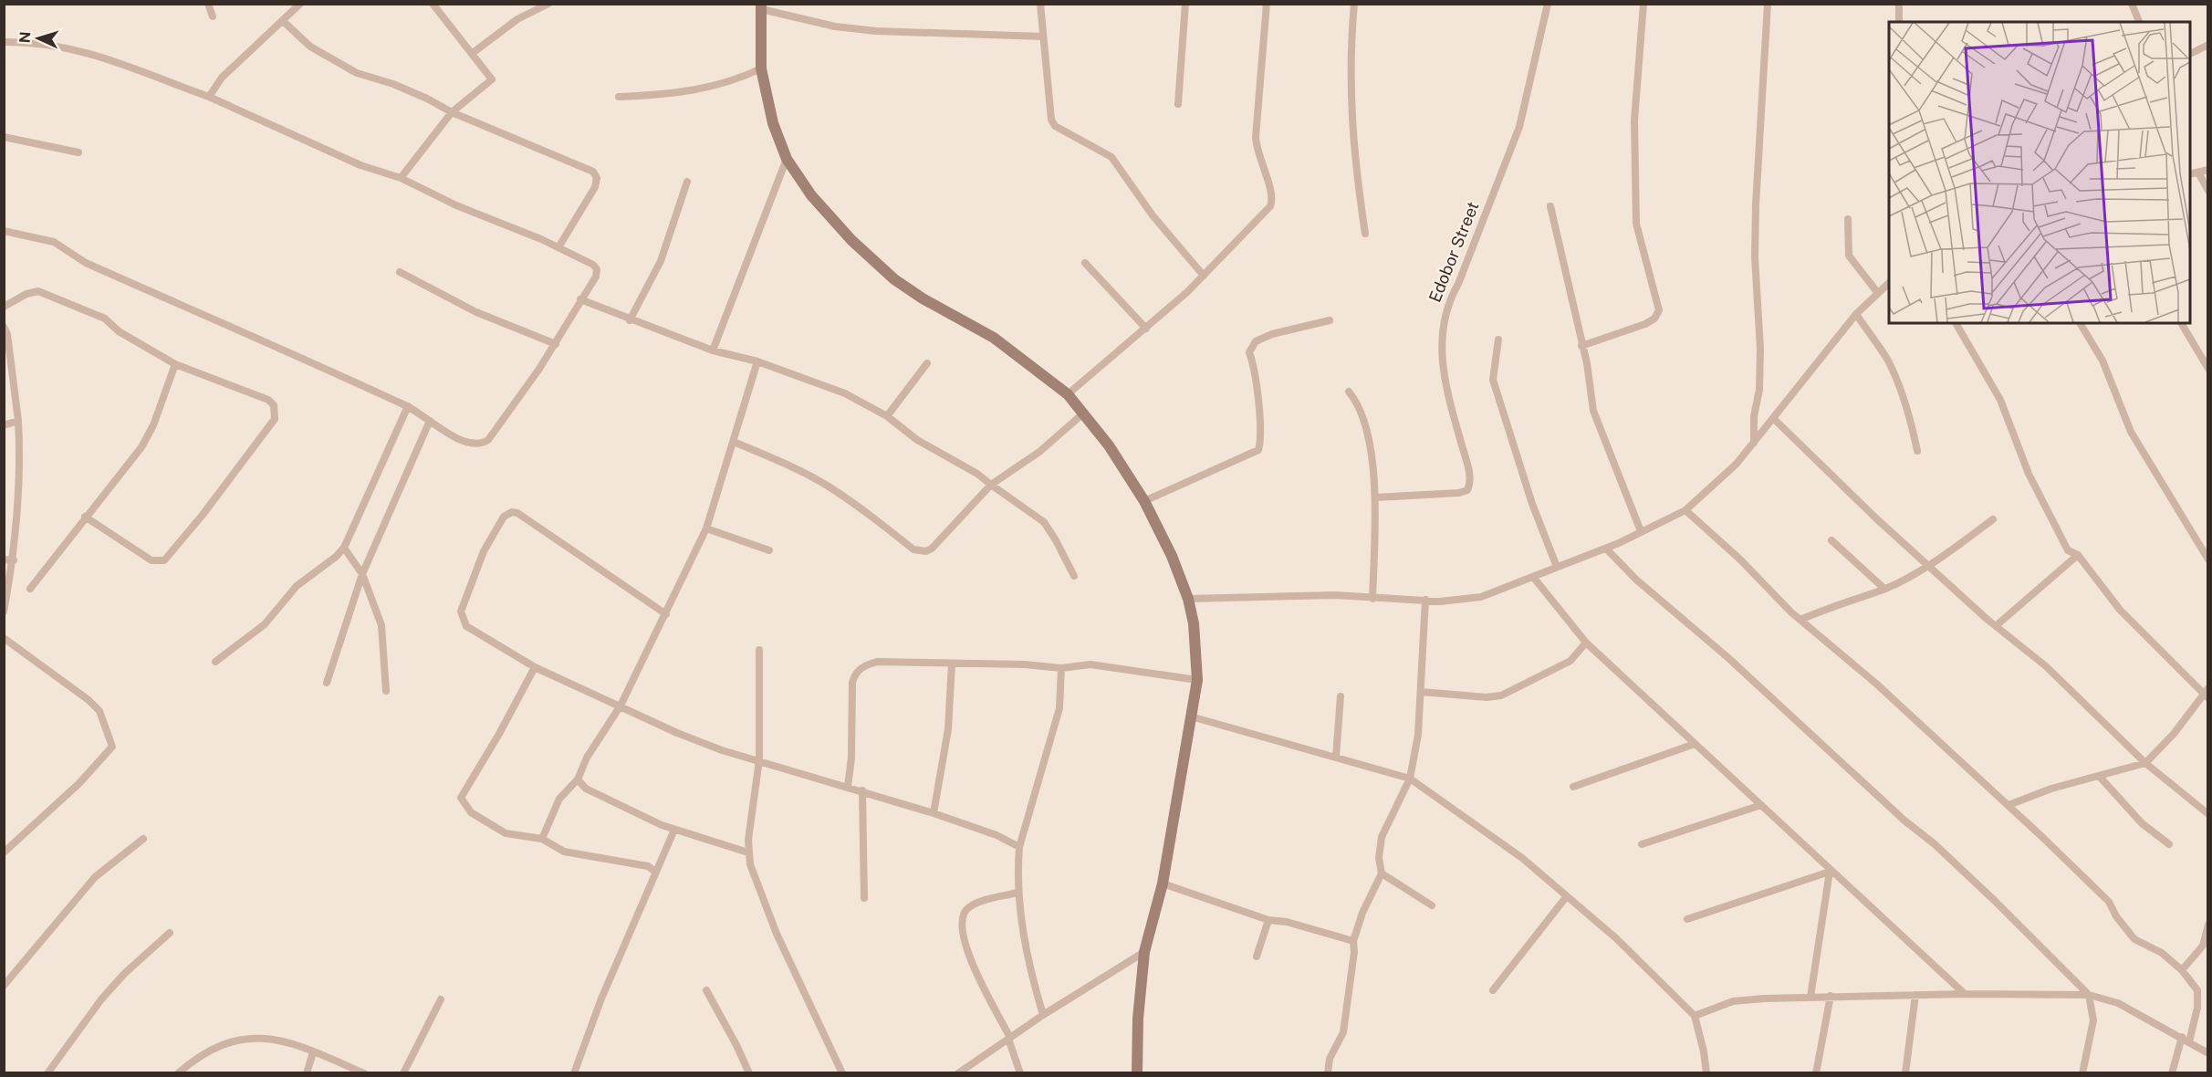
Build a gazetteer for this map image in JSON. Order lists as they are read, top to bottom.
{
  "streets": {
    "street": ["Edobor Street"]
  },
  "north": "left"
}
